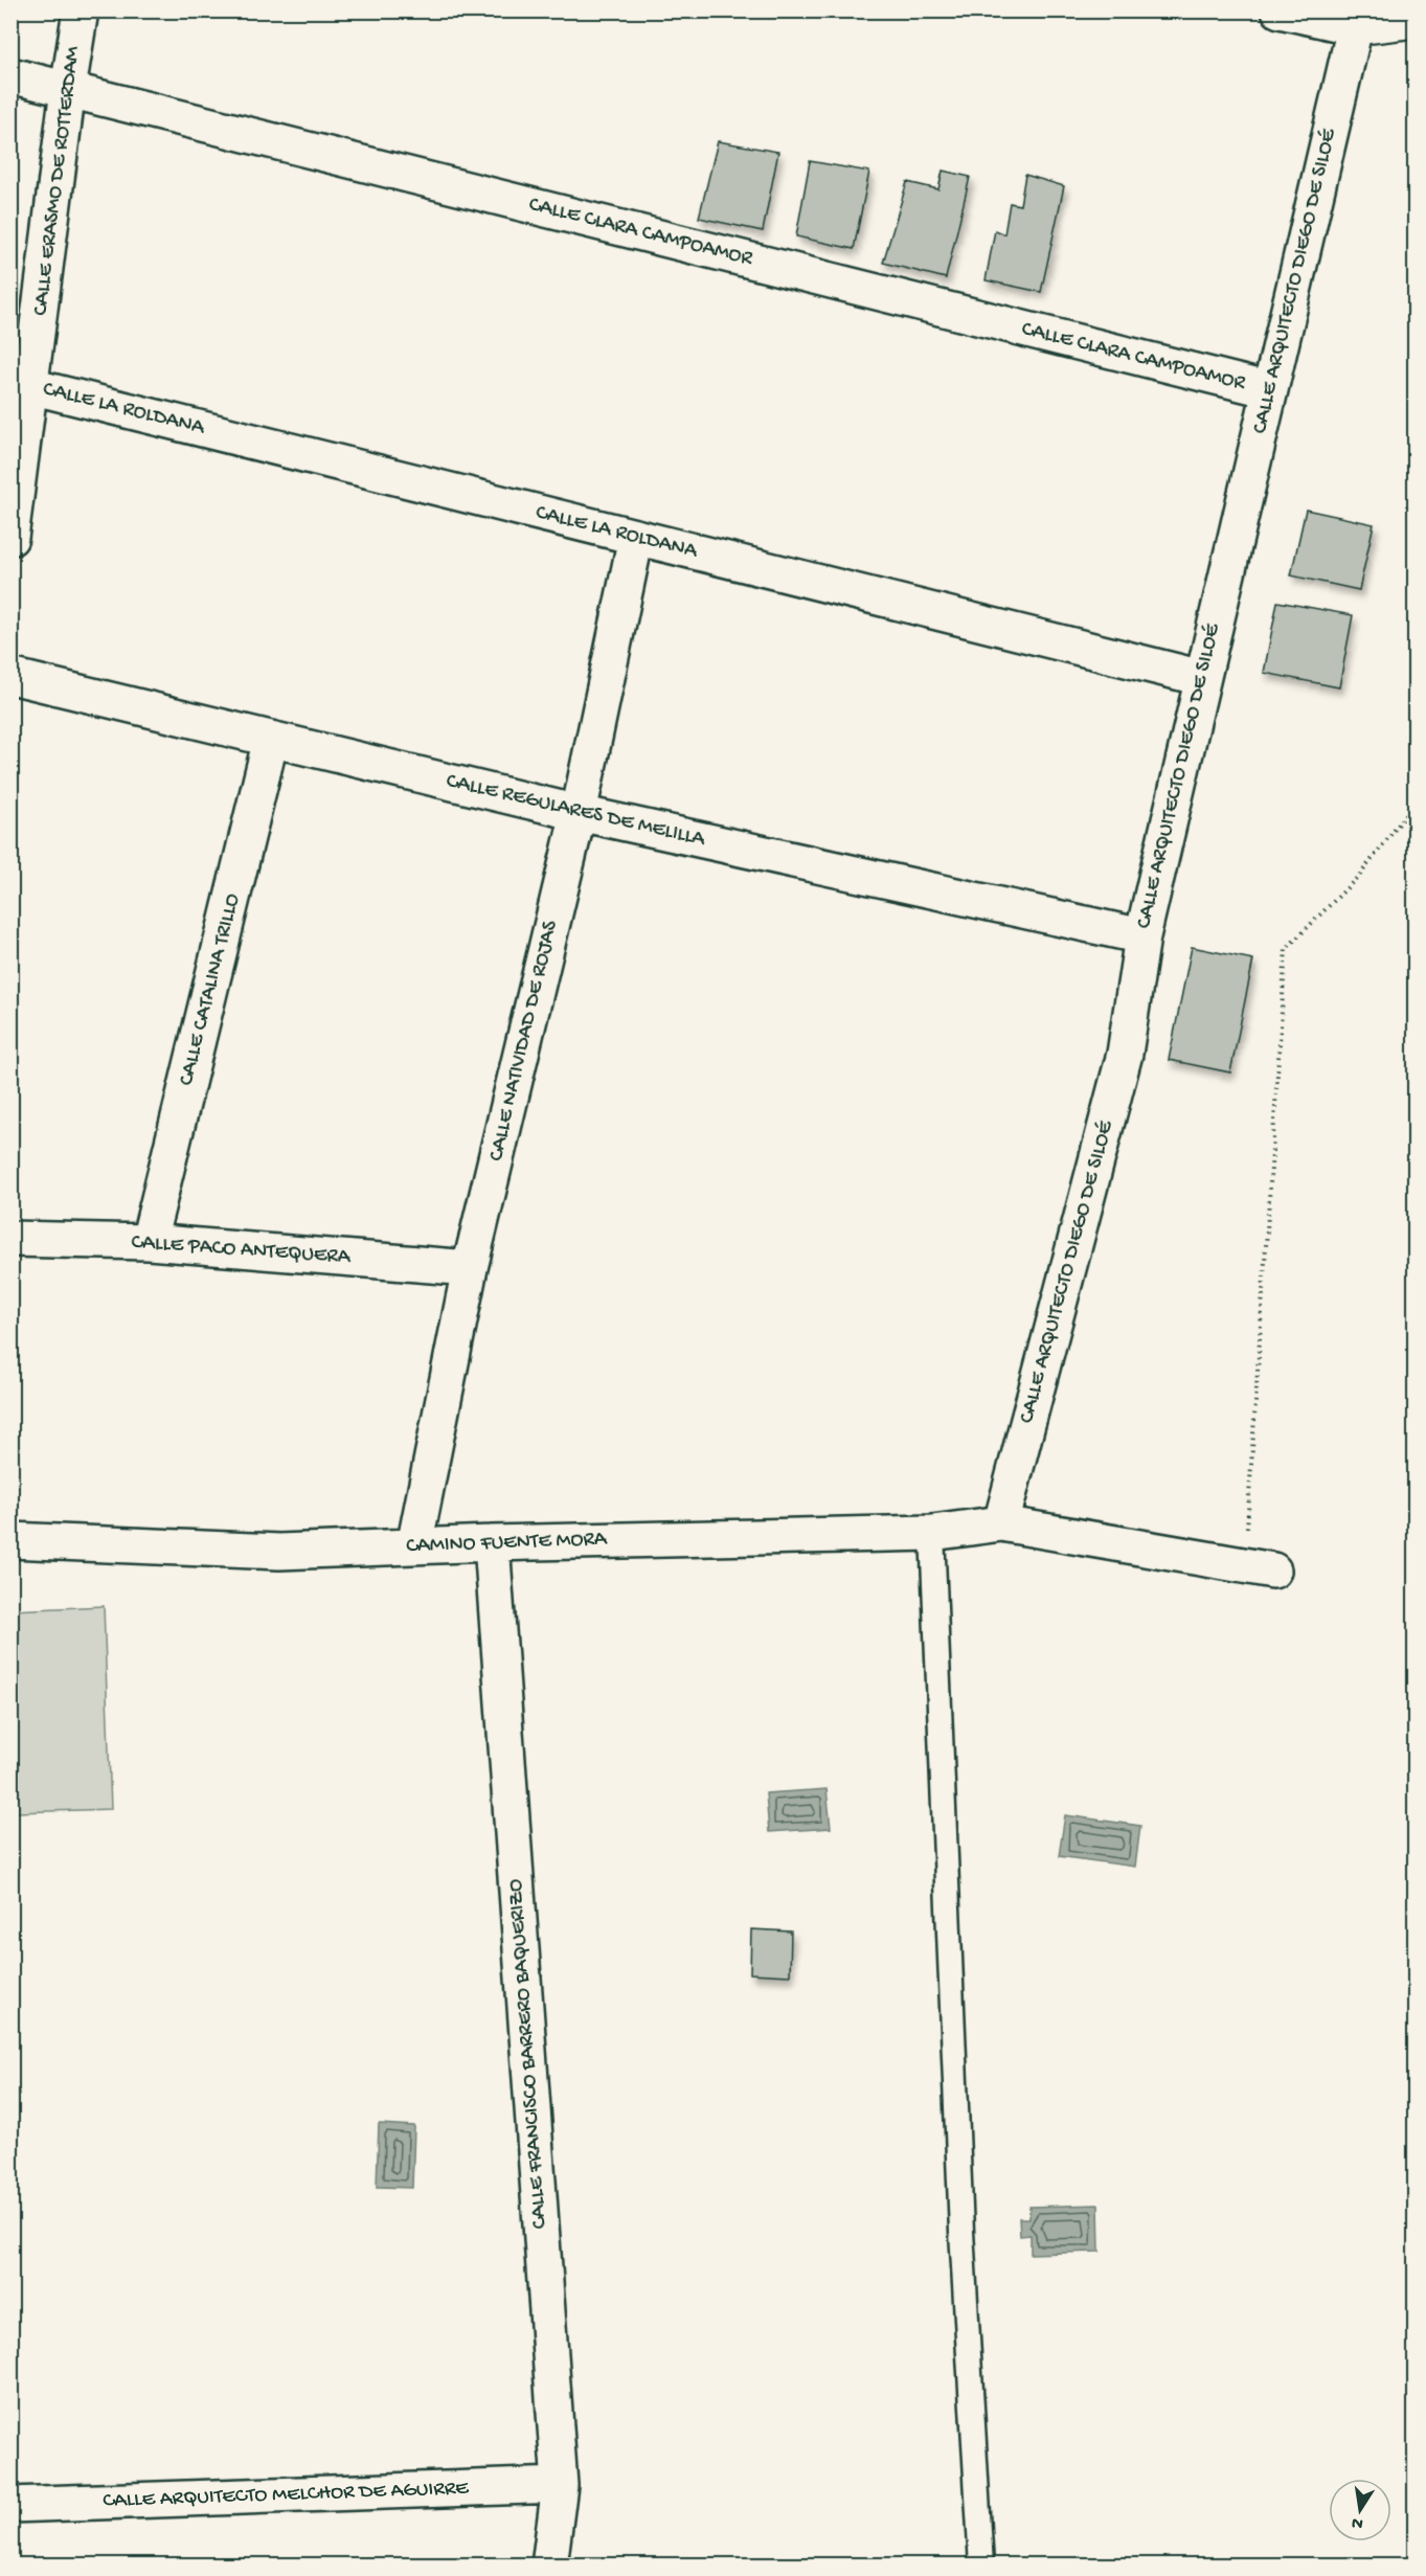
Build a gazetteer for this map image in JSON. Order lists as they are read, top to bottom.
{
  "streets": {
    "street": [
      "CALLE ERASMO DE ROTTERDAM",
      "CALLE CLARA CAMPOAMOR",
      "CALLE ARQUITECTO DIEGO DE SILOÉ",
      "CALLE LA ROLDANA",
      "CALLE REGULARES DE MELILLA",
      "CALLE CATALINA TRILLO",
      "CALLE NATIVIDAD DE ROJAS",
      "CALLE PACO ANTEQUERA",
      "CAMINO FUENTE MORA",
      "CALLE FRANCISCO BARRERO BAQUERIZO",
      "CALLE ARQUITECTO MELCHOR DE AGUIRRE"
    ]
  },
  "crossings": [
    ["CALLE ERASMO DE ROTTERDAM", "CALLE CLARA CAMPOAMOR"],
    ["CALLE ERASMO DE ROTTERDAM", "CALLE LA ROLDANA"],
    ["CALLE CLARA CAMPOAMOR", "CALLE ARQUITECTO DIEGO DE SILOÉ"],
    ["CALLE ARQUITECTO DIEGO DE SILOÉ", "CALLE LA ROLDANA"],
    ["CALLE ARQUITECTO DIEGO DE SILOÉ", "CALLE REGULARES DE MELILLA"],
    ["CALLE ARQUITECTO DIEGO DE SILOÉ", "CAMINO FUENTE MORA"],
    ["CALLE LA ROLDANA", "CALLE NATIVIDAD DE ROJAS"],
    ["CALLE REGULARES DE MELILLA", "CALLE CATALINA TRILLO"],
    ["CALLE REGULARES DE MELILLA", "CALLE NATIVIDAD DE ROJAS"],
    ["CALLE CATALINA TRILLO", "CALLE PACO ANTEQUERA"],
    ["CALLE NATIVIDAD DE ROJAS", "CALLE PACO ANTEQUERA"],
    ["CALLE NATIVIDAD DE ROJAS", "CAMINO FUENTE MORA"],
    ["CAMINO FUENTE MORA", "CALLE FRANCISCO BARRERO BAQUERIZO"],
    ["CALLE FRANCISCO BARRERO BAQUERIZO", "CALLE ARQUITECTO MELCHOR DE AGUIRRE"]
  ],
  "north": "bottom"
}
